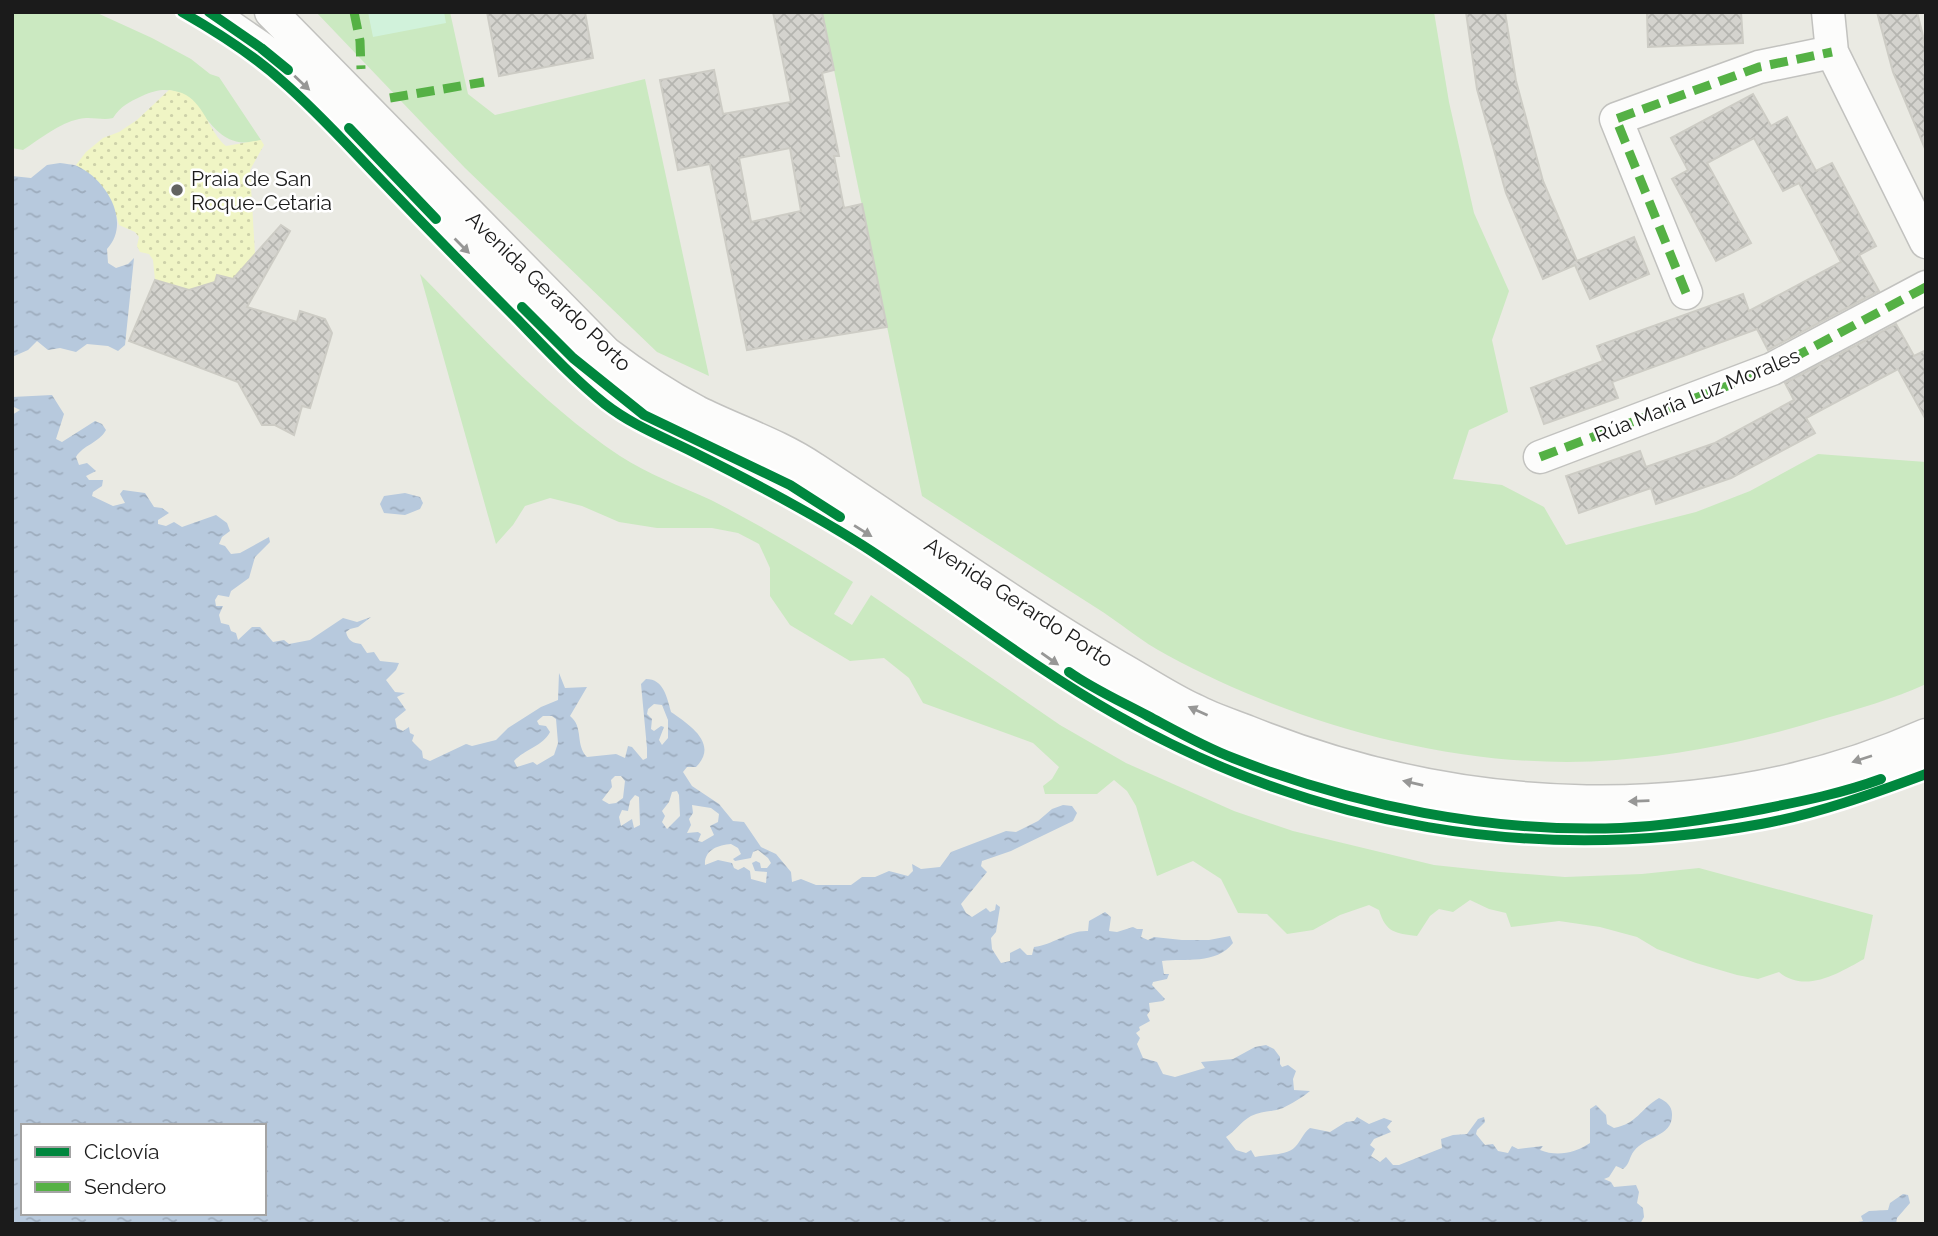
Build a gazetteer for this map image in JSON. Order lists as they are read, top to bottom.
{
  "streets": {
    "street": ["Avenida Gerardo Porto", "Rúa María Luz Morales"]
  },
  "places": ["Praia de San Roque-Cetaria"],
  "legend": ["Ciclovía", "Sendero"]
}
